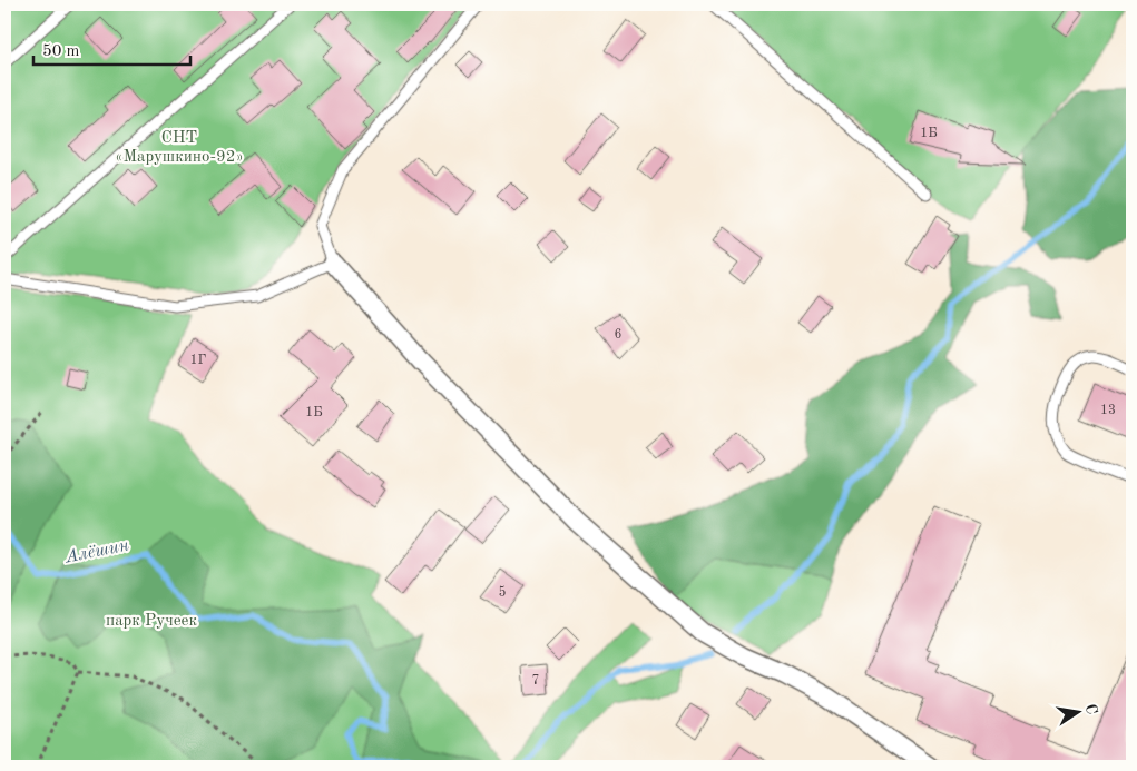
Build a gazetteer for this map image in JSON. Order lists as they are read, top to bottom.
{
  "water": ["Алёшин"],
  "parks": ["СНТ «Марушкино-92»", "парк Ручеек"],
  "house_numbers": [
    "1Б",
    "6",
    "1Г",
    "13",
    "1Б",
    "5",
    "7"
  ],
  "scale_bar": "50 m",
  "north": "right"
}
